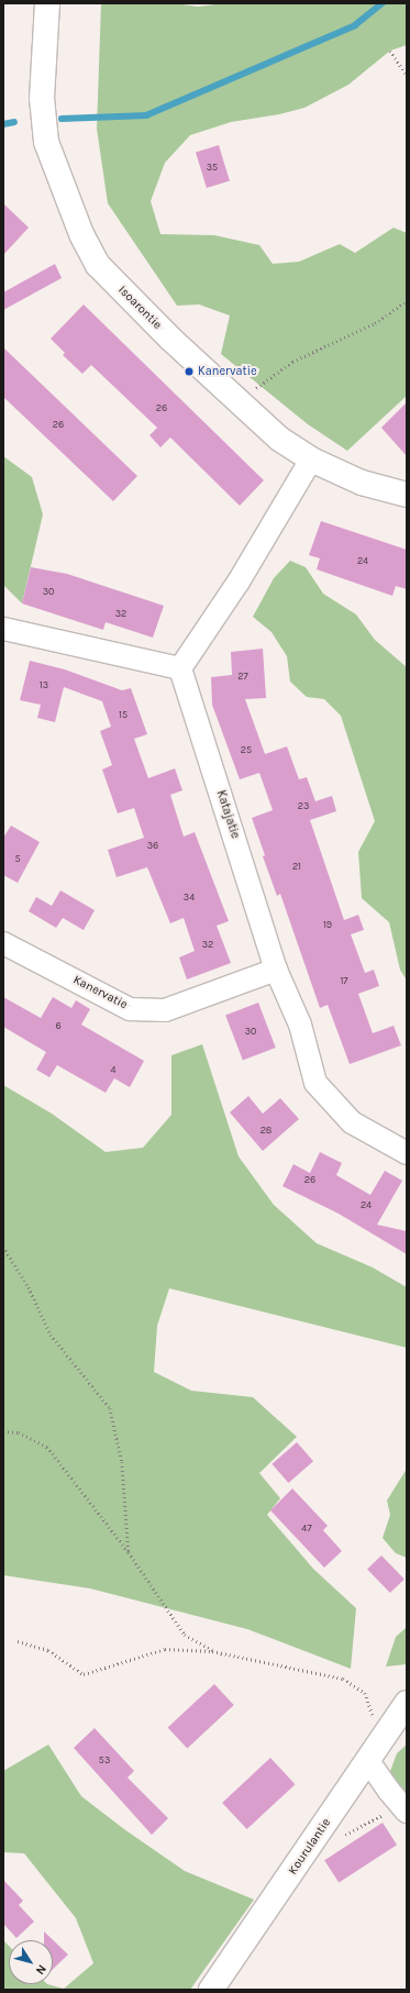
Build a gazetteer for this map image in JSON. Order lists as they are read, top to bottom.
{
  "streets": {
    "street": [
      "Isoarontie",
      "Katajatie",
      "Kanervatie",
      "Kourulantie"
    ]
  },
  "crossings": [
    ["Katajatie", "Kanervatie"]
  ],
  "places": ["Kanervatie"],
  "house_numbers": [
    "35",
    "26",
    "26",
    "24",
    "30",
    "32",
    "27",
    "13",
    "15",
    "25",
    "23",
    "36",
    "5",
    "21",
    "34",
    "19",
    "32",
    "17",
    "6",
    "30",
    "4",
    "28",
    "26",
    "24",
    "47",
    "53"
  ],
  "north": "bottom right"
}
